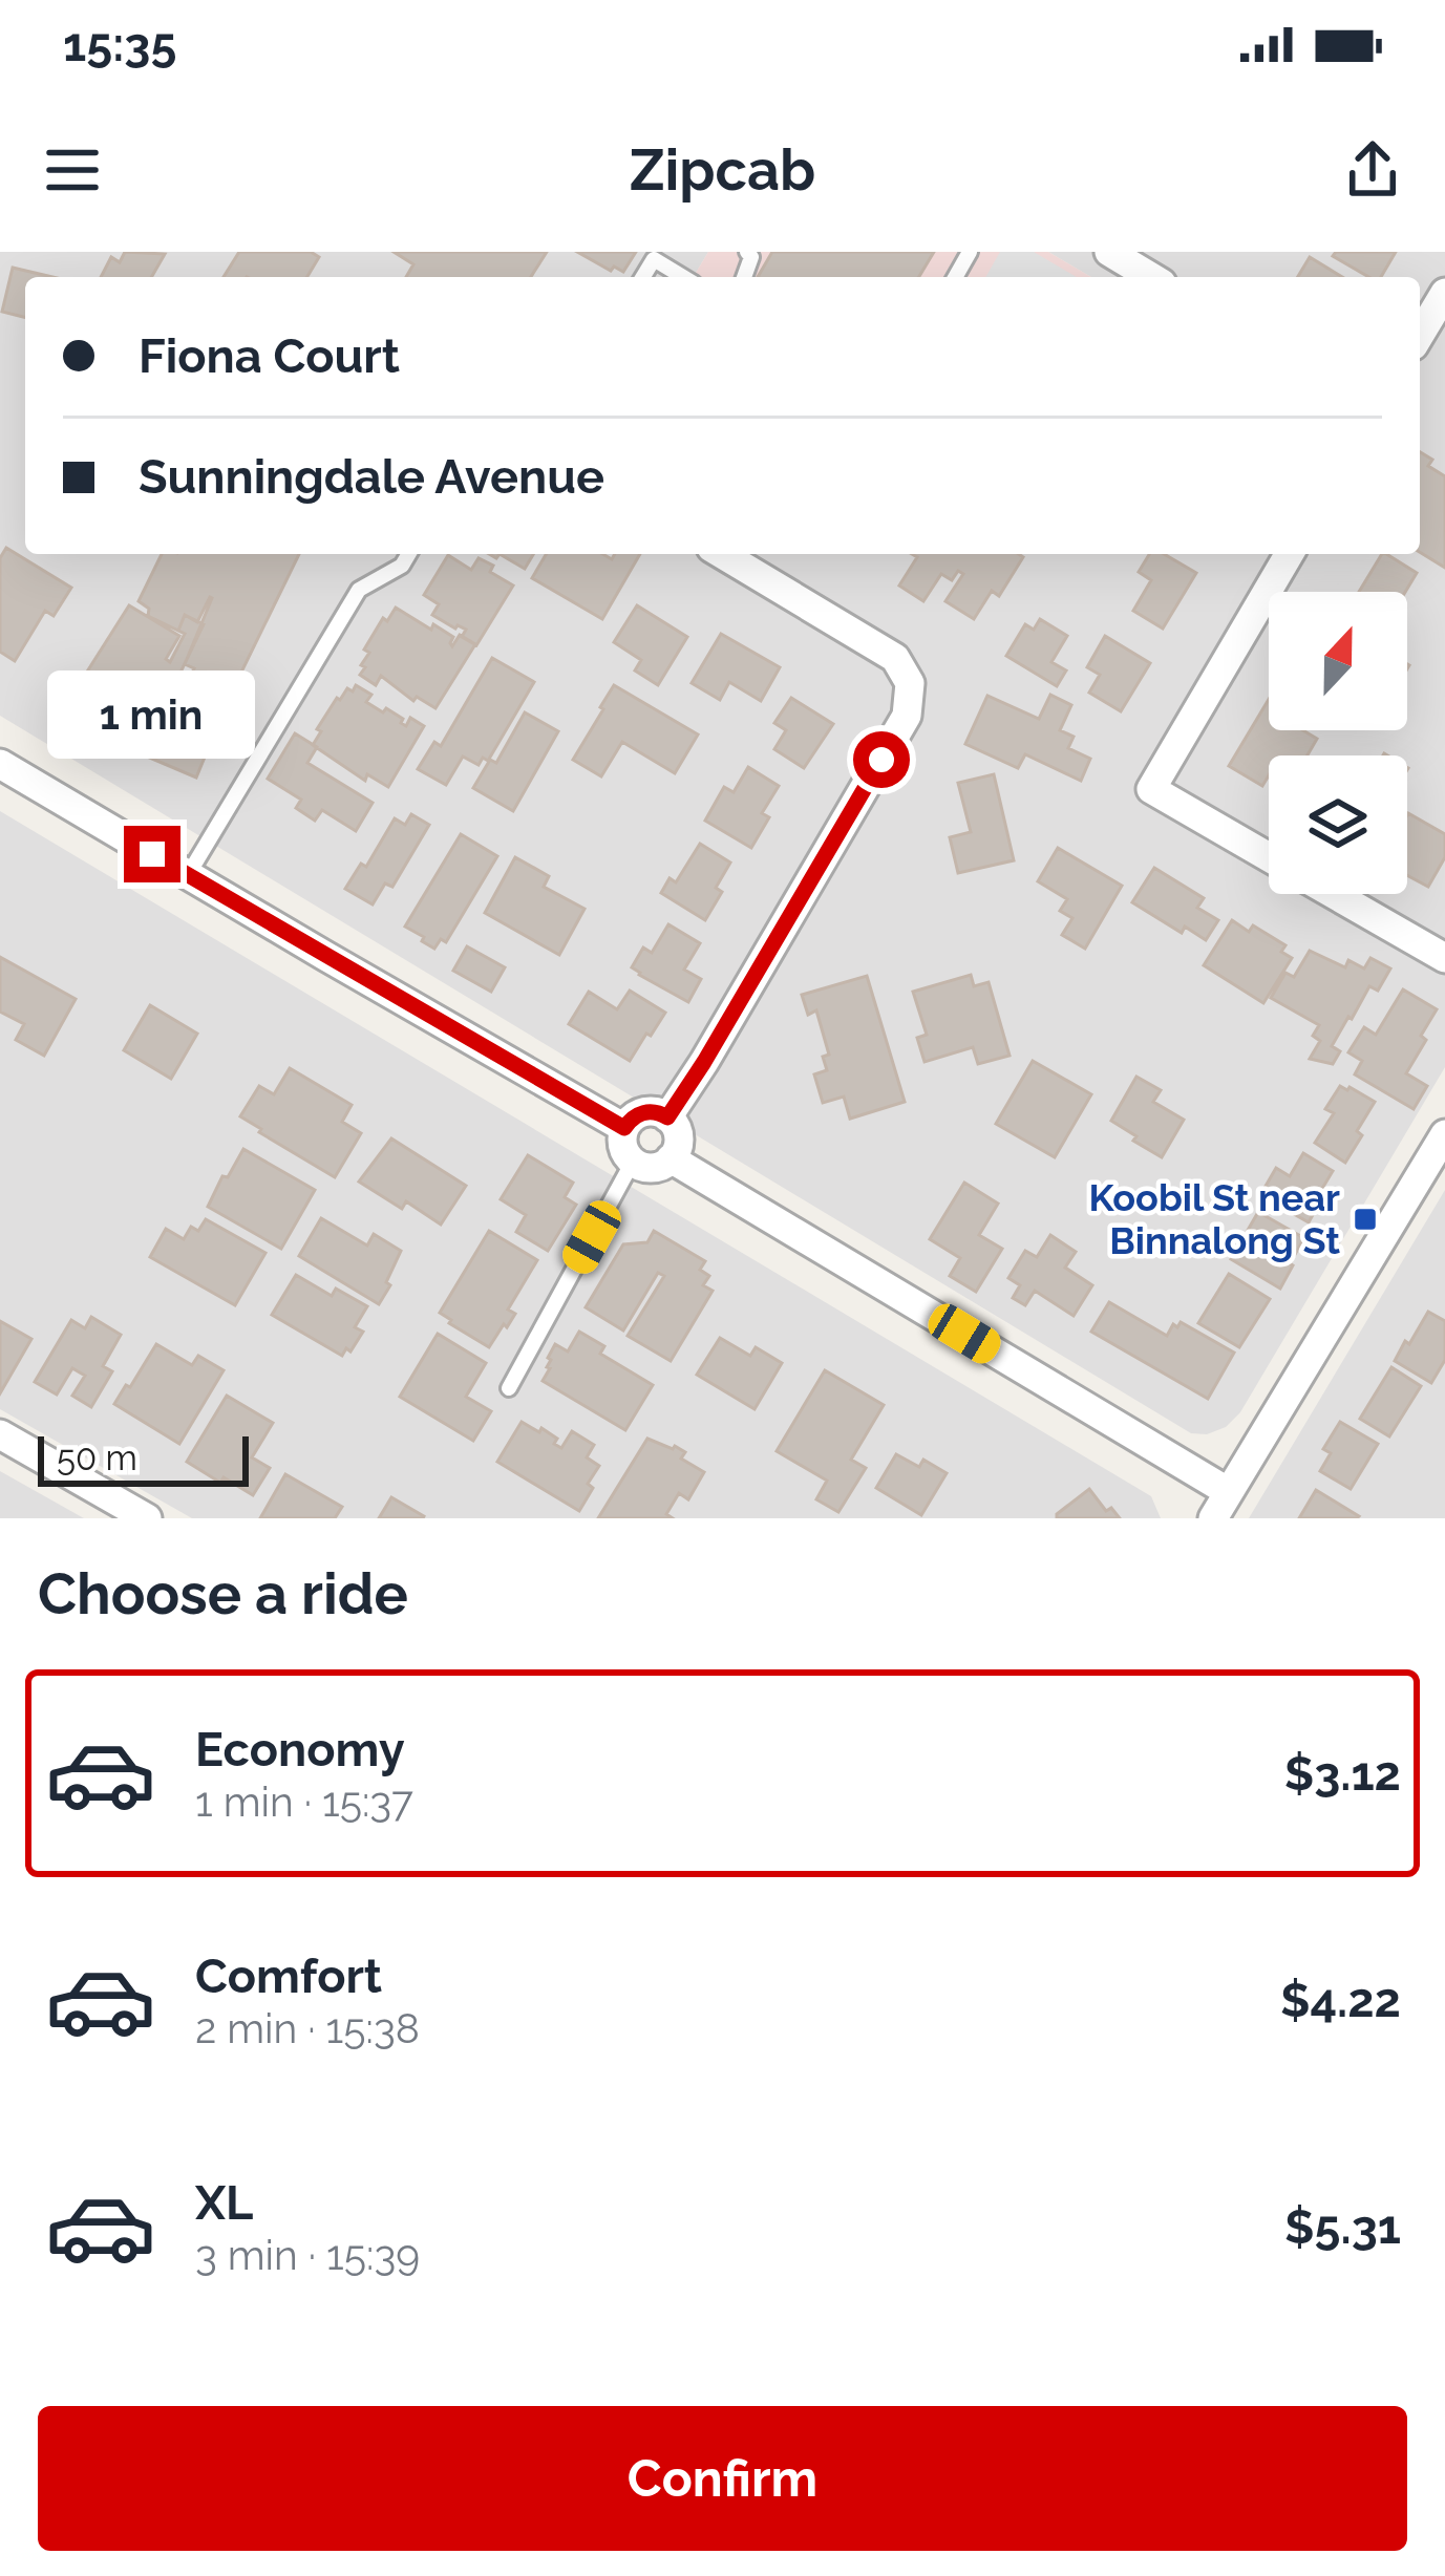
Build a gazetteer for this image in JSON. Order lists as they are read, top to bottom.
{
  "places": {
    "transit": ["Koobil St near Binnalong St"]
  },
  "scale_bar": "50 m",
  "north": "top",
  "page": {
    "status": "15:35",
    "header": "Zipcab",
    "banner": ["Fiona Court", "Sunningdale Avenue"],
    "bubble": "1 min",
    "scale": "50 m",
    "heading": "Choose a ride",
    "list": [
      {
        "name": "Economy",
        "note": "1 min · 15:37",
        "value": "$3.12"
      },
      {
        "name": "Comfort",
        "note": "2 min · 15:38",
        "value": "$4.22"
      },
      {
        "name": "XL",
        "note": "3 min · 15:39",
        "value": "$5.31"
      }
    ],
    "buttons": "Confirm"
  }
}
